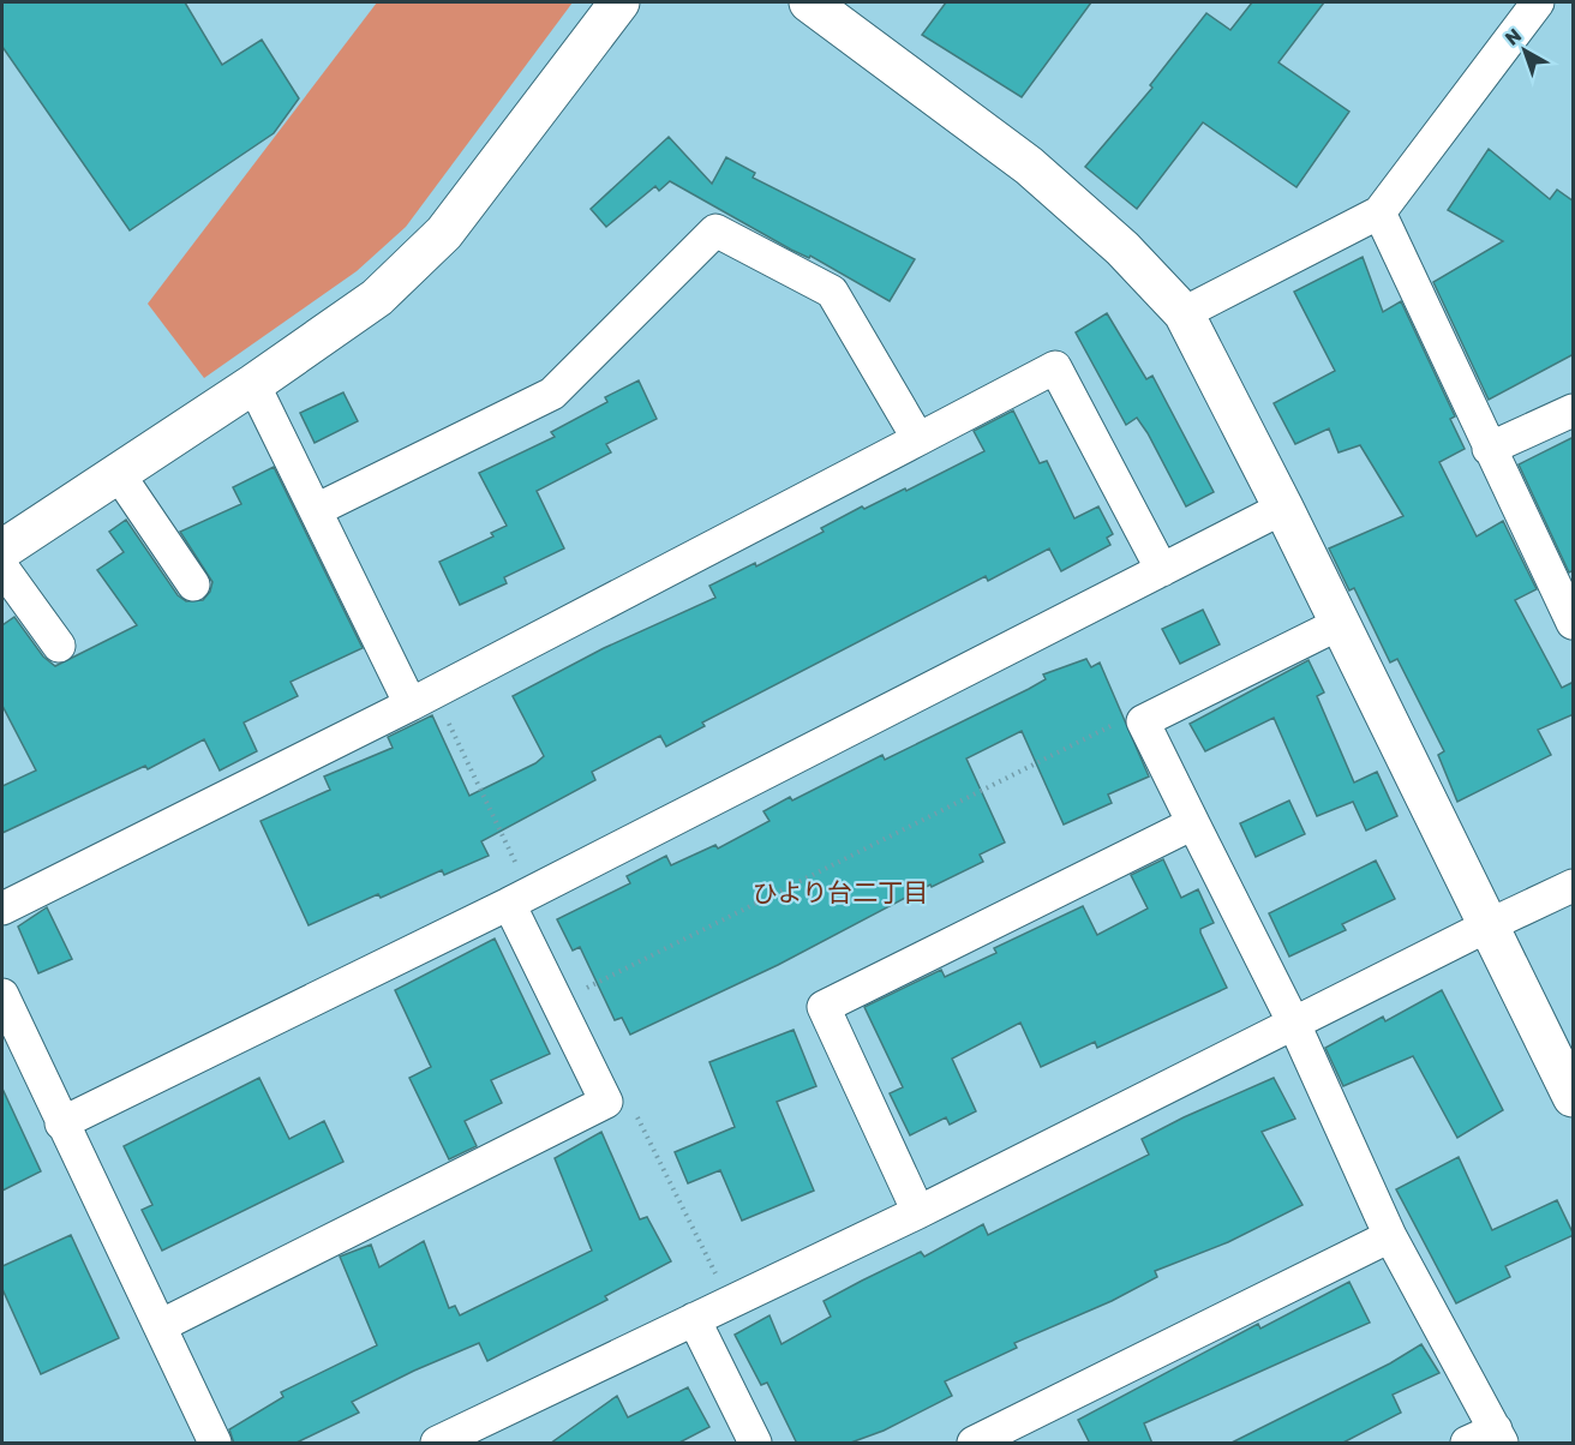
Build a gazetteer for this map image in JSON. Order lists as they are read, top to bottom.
{
  "districts": ["ひより台二丁目"],
  "north": "top left"
}
